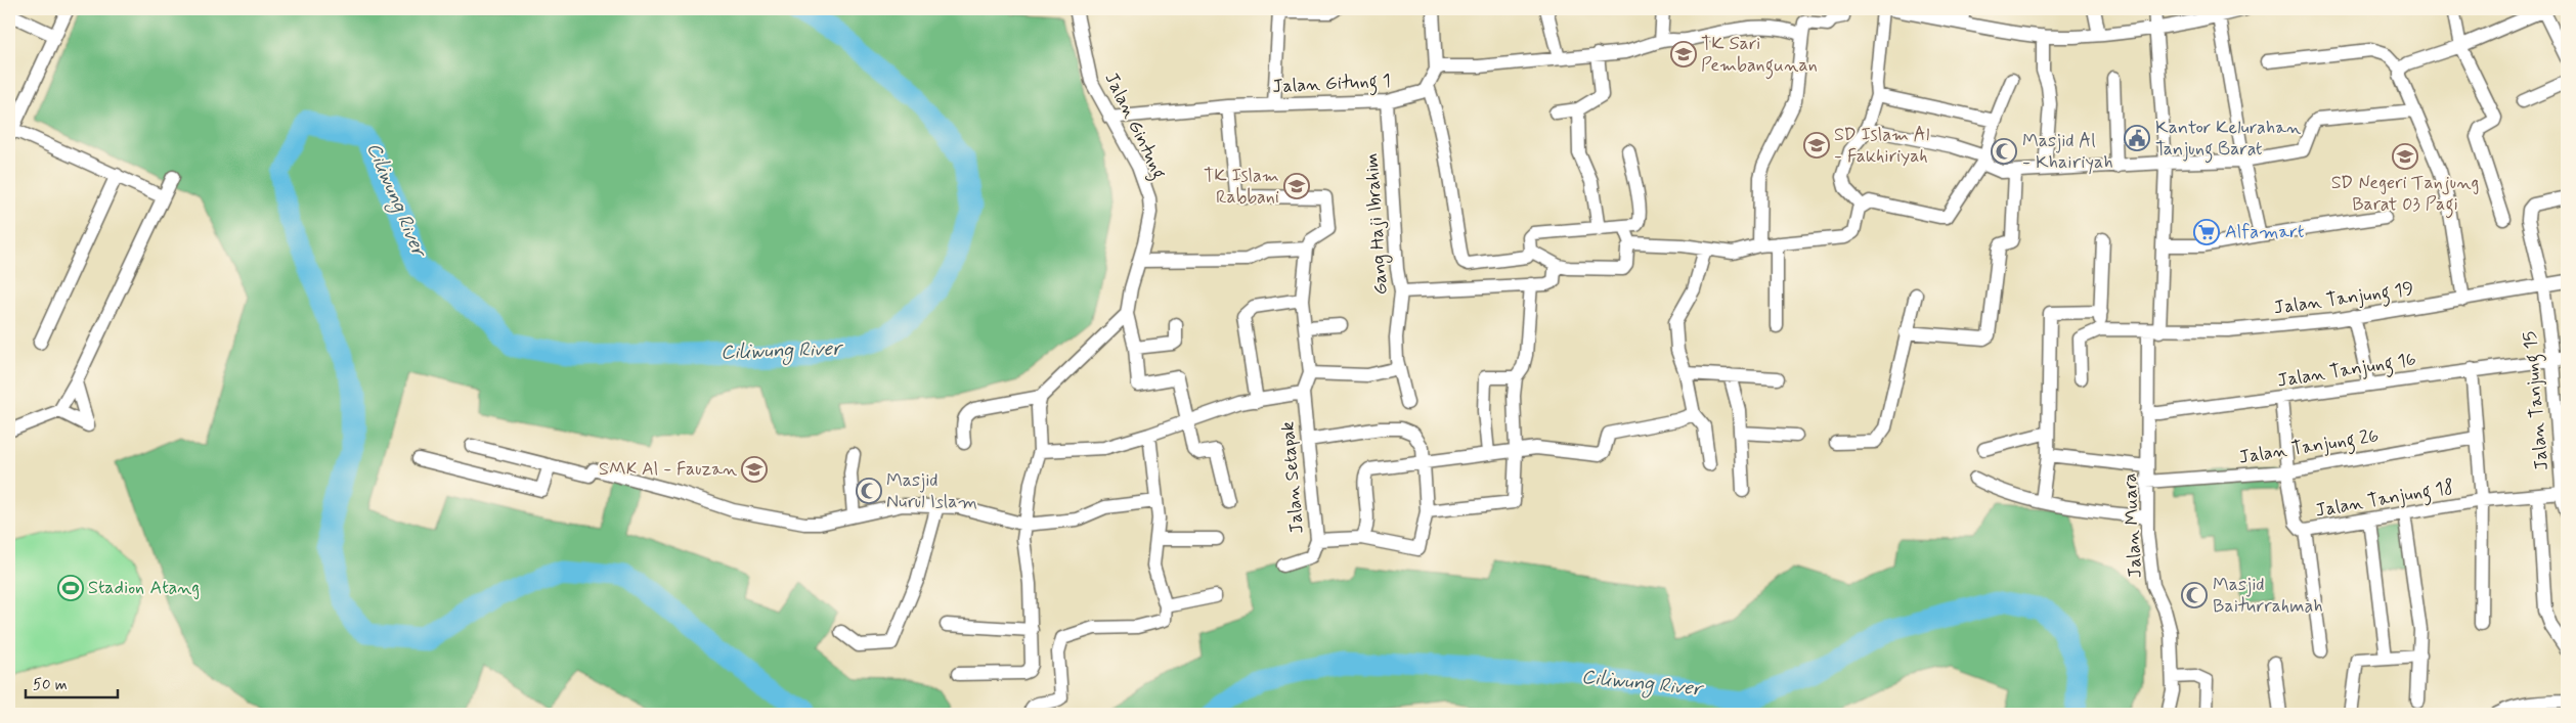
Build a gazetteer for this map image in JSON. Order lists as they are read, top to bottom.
{
  "streets": {
    "street": [
      "Jalan Gitung 1",
      "Jalan Gintung",
      "Gang Haji Ibrahim",
      "Jalan Tanjung 19",
      "Jalan Tanjung 16",
      "Jalan Tanjung 15",
      "Jalan Tanjung 26",
      "Jalan Setapak",
      "Jalan Tanjung 18",
      "Jalan Muara"
    ]
  },
  "crossings": [
    ["Jalan Gitung 1", "Jalan Gintung"],
    ["Jalan Gitung 1", "Gang Haji Ibrahim"],
    ["Jalan Tanjung 19", "Jalan Tanjung 15"],
    ["Jalan Tanjung 19", "Jalan Muara"],
    ["Jalan Tanjung 16", "Jalan Tanjung 15"],
    ["Jalan Tanjung 16", "Jalan Muara"],
    ["Jalan Tanjung 15", "Jalan Tanjung 18"],
    ["Jalan Tanjung 26", "Jalan Muara"]
  ],
  "water": ["Ciliwung River"],
  "places": {
    "school or university": [
      "TK Sari Pembangunan",
      "SD Islam Al - Fakhiriyah",
      "SD Negeri Tanjung Barat 03 Pagi",
      "TK Islam Rabbani",
      "SMK Al - Fauzan"
    ],
    "public building": ["Kantor Kelurahan Tanjung Barat"],
    "mosque": ["Masjid Al - Khairiyah", "Masjid Nurul Islam", "Masjid Baiturrahmah"],
    "supermarket": ["Alfamart"],
    "sports": ["Stadion Atang"]
  },
  "scale_bar": "50 m"
}
